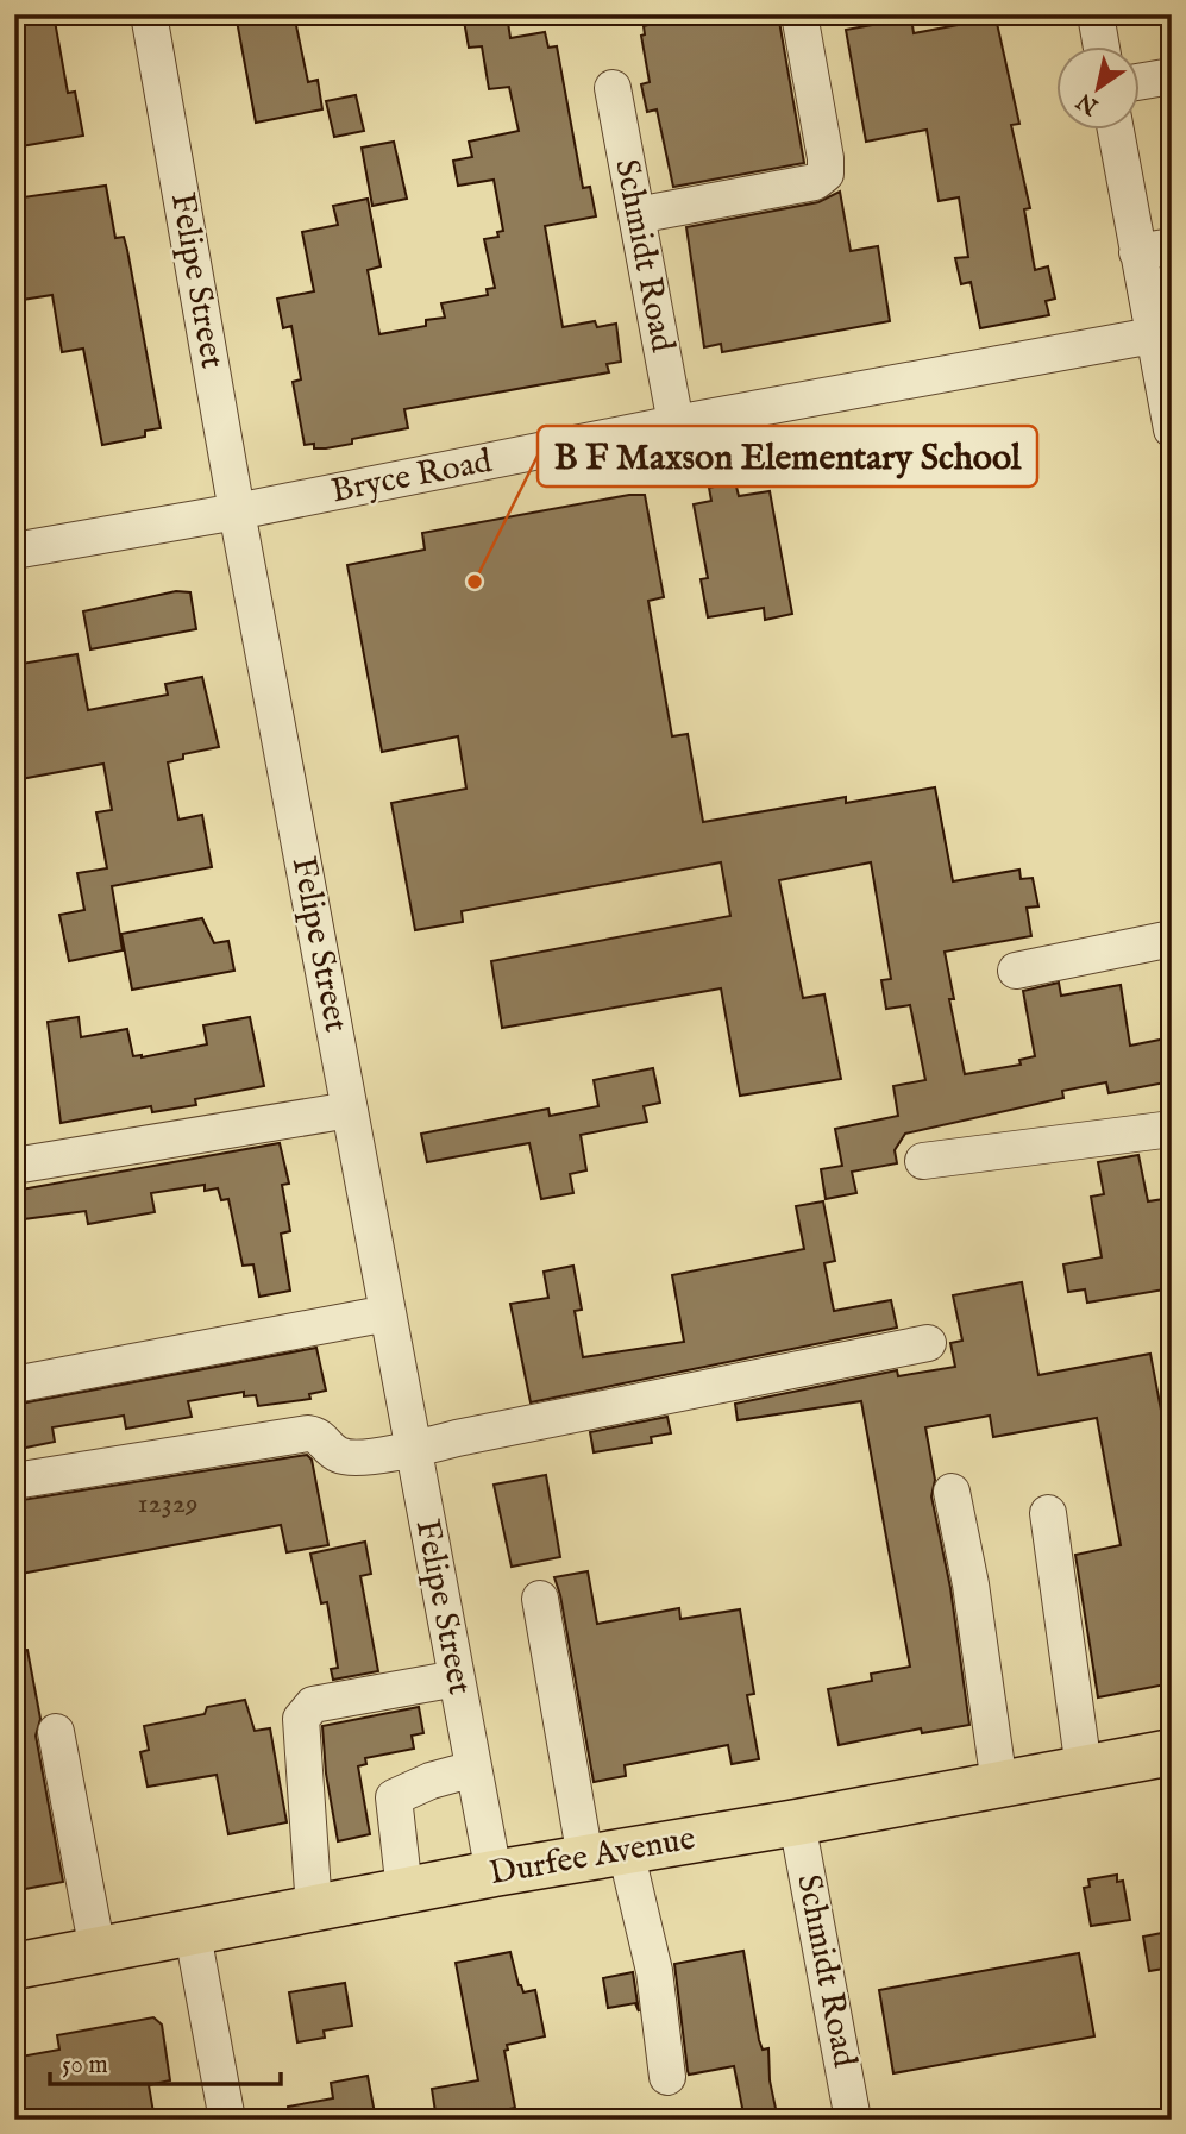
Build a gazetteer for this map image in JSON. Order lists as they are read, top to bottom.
{
  "streets": {
    "main road": ["Durfee Avenue"],
    "street": ["Schmidt Road", "Felipe Street", "Bryce Road"]
  },
  "crossings": [
    ["Schmidt Road", "Bryce Road"],
    ["Schmidt Road", "Durfee Avenue"],
    ["Felipe Street", "Bryce Road"],
    ["Felipe Street", "Durfee Avenue"]
  ],
  "places": ["B F Maxson Elementary School"],
  "house_numbers": ["12329"],
  "scale_bar": "50 m",
  "north": "bottom left"
}
